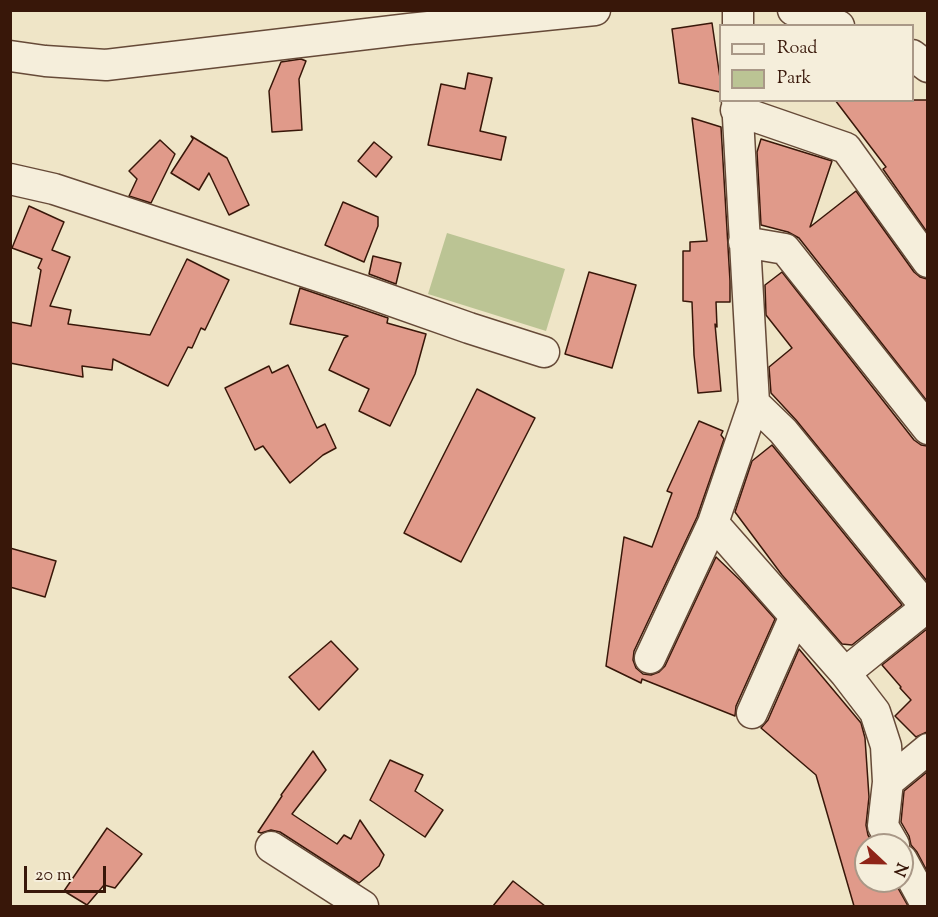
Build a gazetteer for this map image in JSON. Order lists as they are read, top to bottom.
{
  "legend": ["Road", "Park"],
  "scale_bar": "20 m",
  "north": "right"
}
